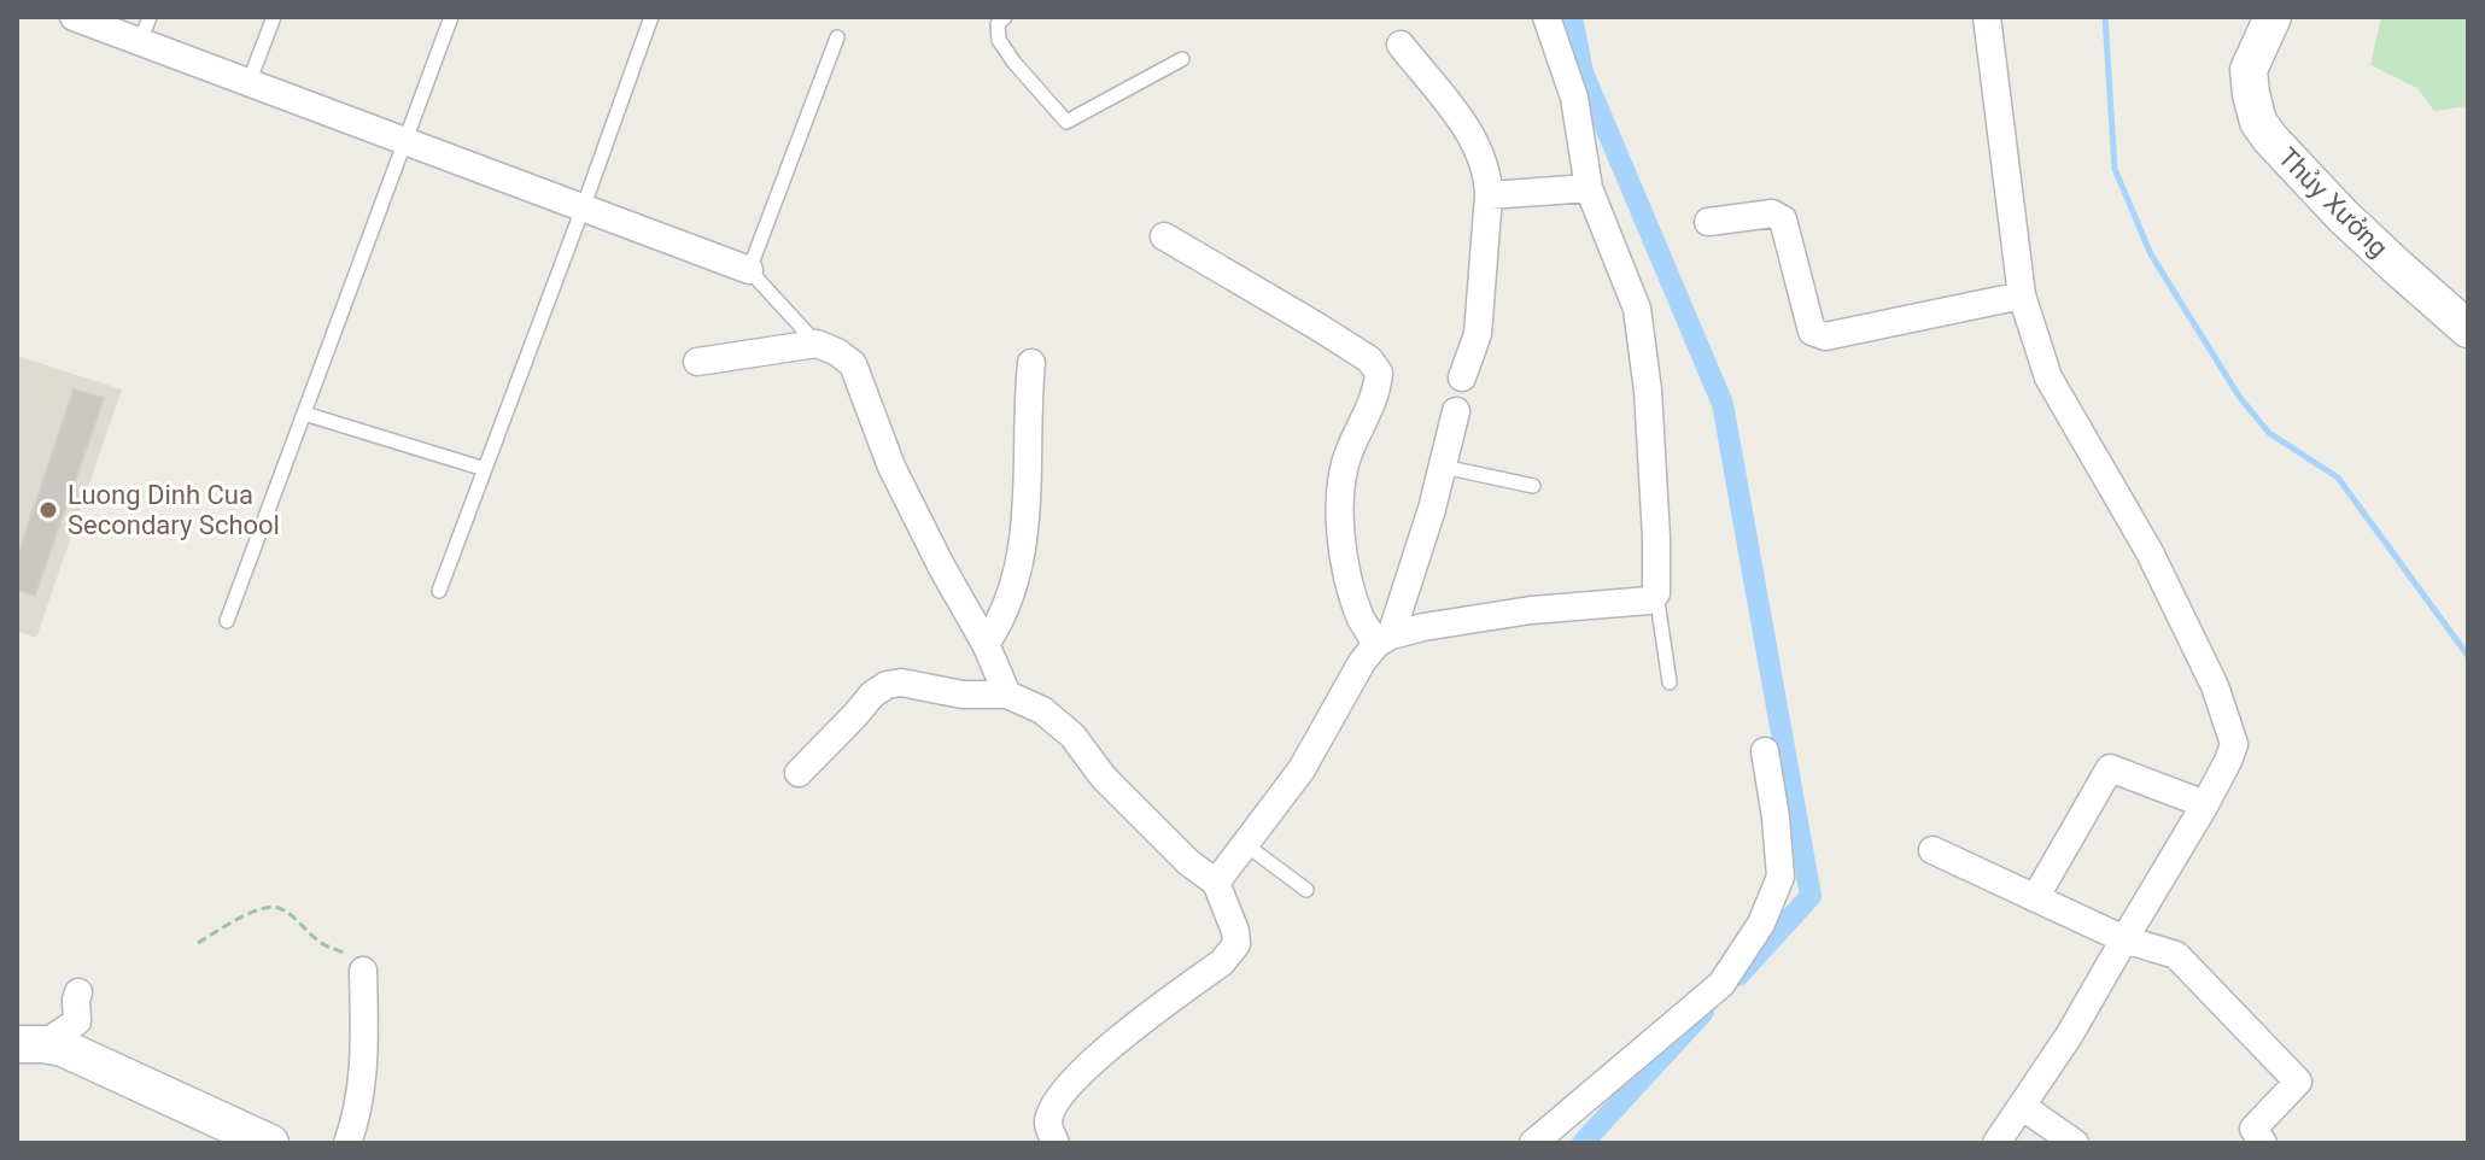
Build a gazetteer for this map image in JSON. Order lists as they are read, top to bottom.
{
  "streets": {
    "street": ["Thủy Xưởng"]
  },
  "places": ["Luong Dinh Cua Secondary School"]
}
